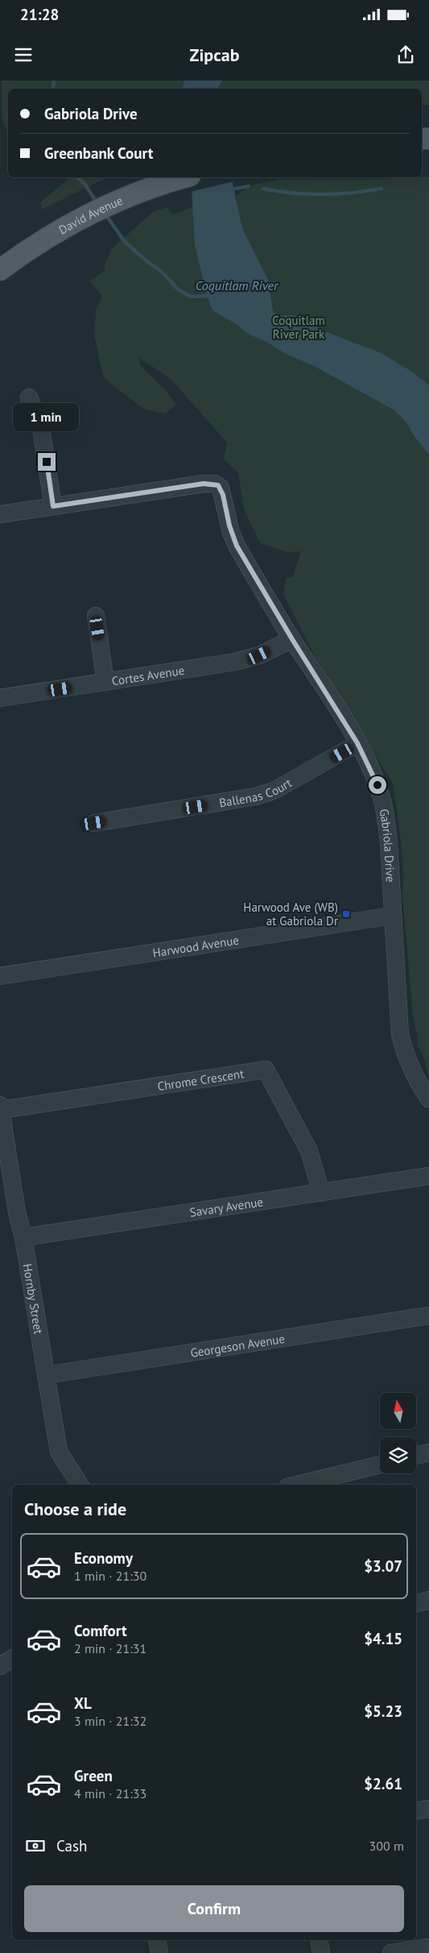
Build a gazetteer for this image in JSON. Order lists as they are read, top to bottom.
{
  "streets": {
    "main road": ["David Avenue"],
    "street": [
      "Cortes Avenue",
      "Ballenas Court",
      "Gabriola Drive",
      "Harwood Avenue",
      "Chrome Crescent",
      "Savary Avenue",
      "Hornby Street",
      "Georgeson Avenue"
    ]
  },
  "crossings": [
    ["Cortes Avenue", "Gabriola Drive"],
    ["Ballenas Court", "Gabriola Drive"],
    ["Gabriola Drive", "Harwood Avenue"],
    ["Chrome Crescent", "Savary Avenue"],
    ["Chrome Crescent", "Hornby Street"],
    ["Savary Avenue", "Hornby Street"],
    ["Hornby Street", "Georgeson Avenue"]
  ],
  "water": ["Coquitlam River"],
  "parks": ["Coquitlam River Park"],
  "places": {
    "transit": ["Harwood Ave (WB) at Gabriola Dr"]
  },
  "north": "top",
  "page": {
    "status": "21:28",
    "header": "Zipcab",
    "banner": ["Gabriola Drive", "Greenbank Court"],
    "bubble": "1 min",
    "heading": "Choose a ride",
    "list": [
      {
        "name": "Economy",
        "note": "1 min · 21:30",
        "value": "$3.07"
      },
      {
        "name": "Comfort",
        "note": "2 min · 21:31",
        "value": "$4.15"
      },
      {
        "name": "XL",
        "note": "3 min · 21:32",
        "value": "$5.23"
      },
      {
        "name": "Green",
        "note": "4 min · 21:33",
        "value": "$2.61"
      }
    ],
    "pay": ["Cash", "300 m"],
    "buttons": "Confirm"
  }
}
